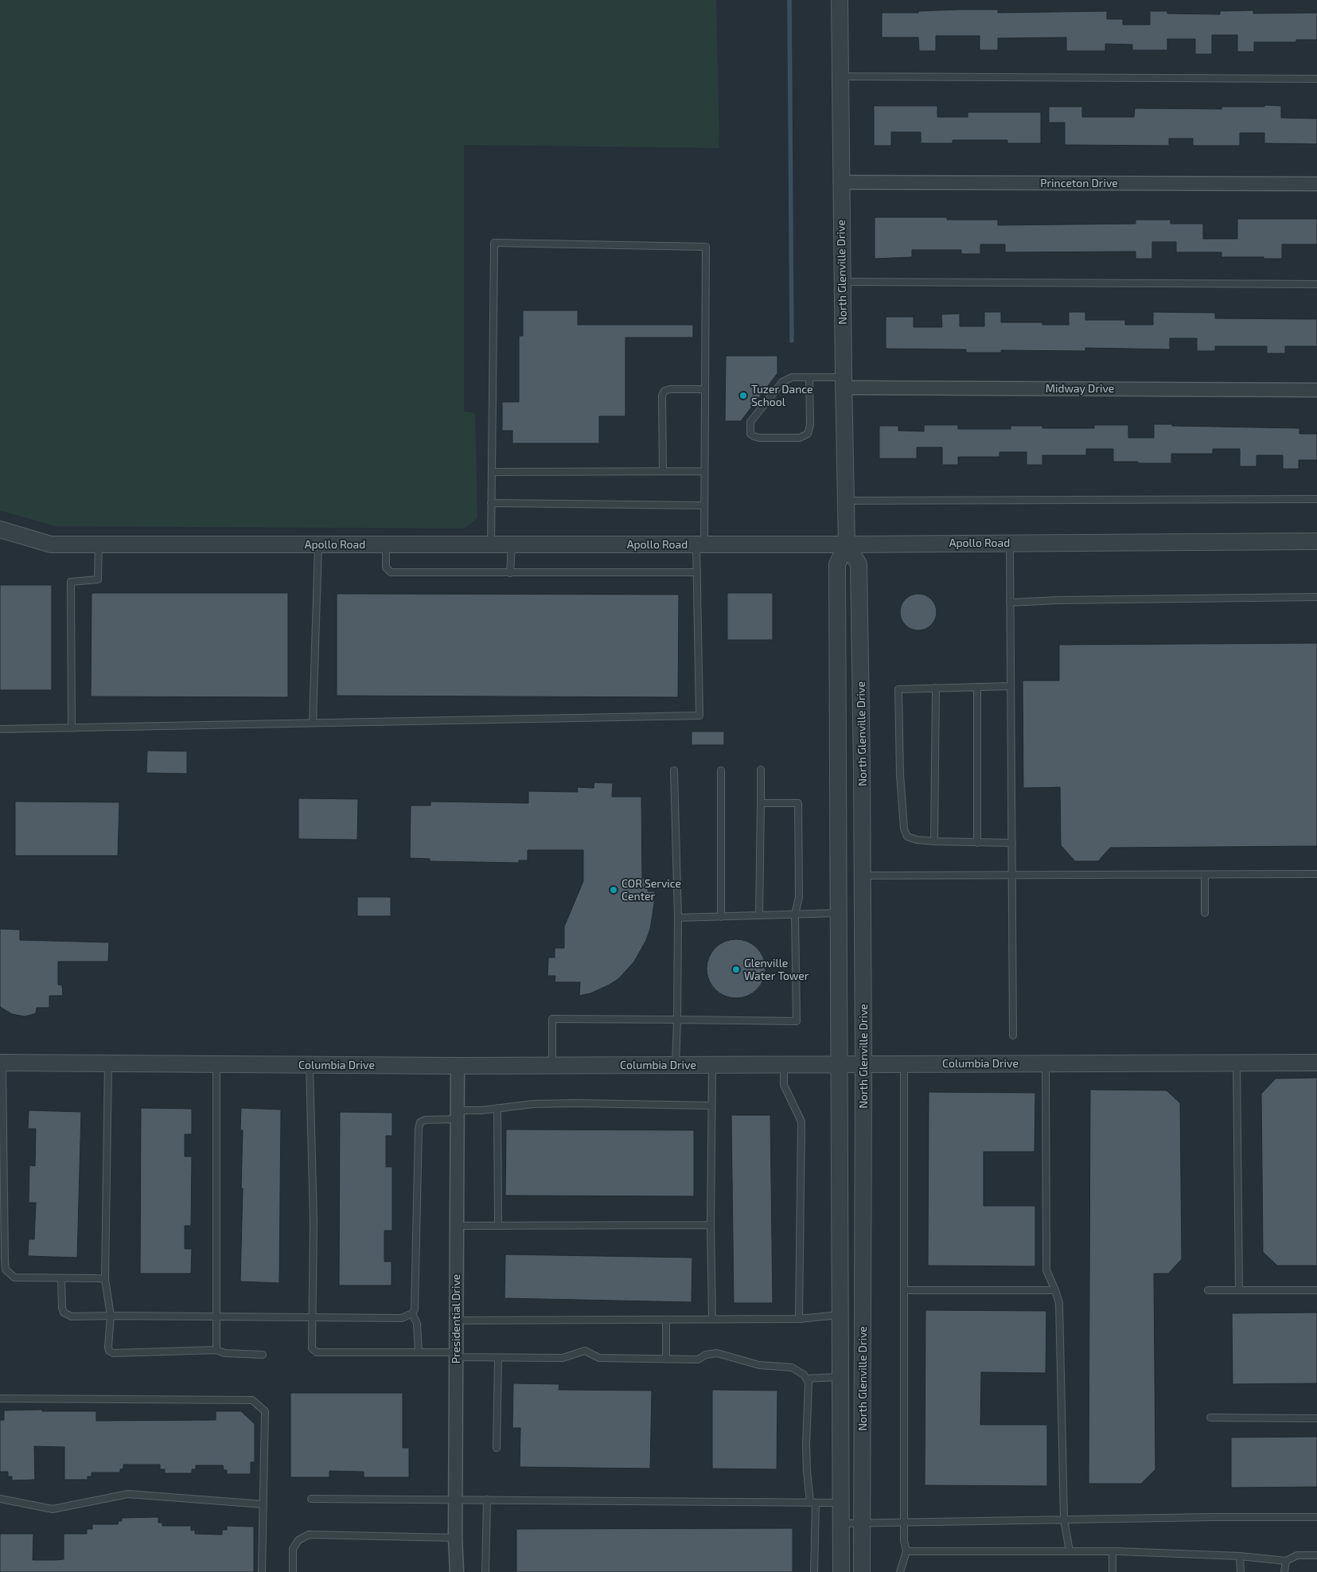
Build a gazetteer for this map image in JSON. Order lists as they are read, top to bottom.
{
  "streets": {
    "street": [
      "Princeton Drive",
      "North Glenville Drive",
      "Midway Drive",
      "Apollo Road",
      "Columbia Drive",
      "Presidential Drive"
    ]
  },
  "crossings": [
    ["Princeton Drive", "North Glenville Drive"],
    ["North Glenville Drive", "Midway Drive"],
    ["North Glenville Drive", "Apollo Road"],
    ["North Glenville Drive", "Columbia Drive"],
    ["Columbia Drive", "Presidential Drive"]
  ],
  "places": ["Tuzer Dance School", "COR Service Center", "Glenville Water Tower"]
}
